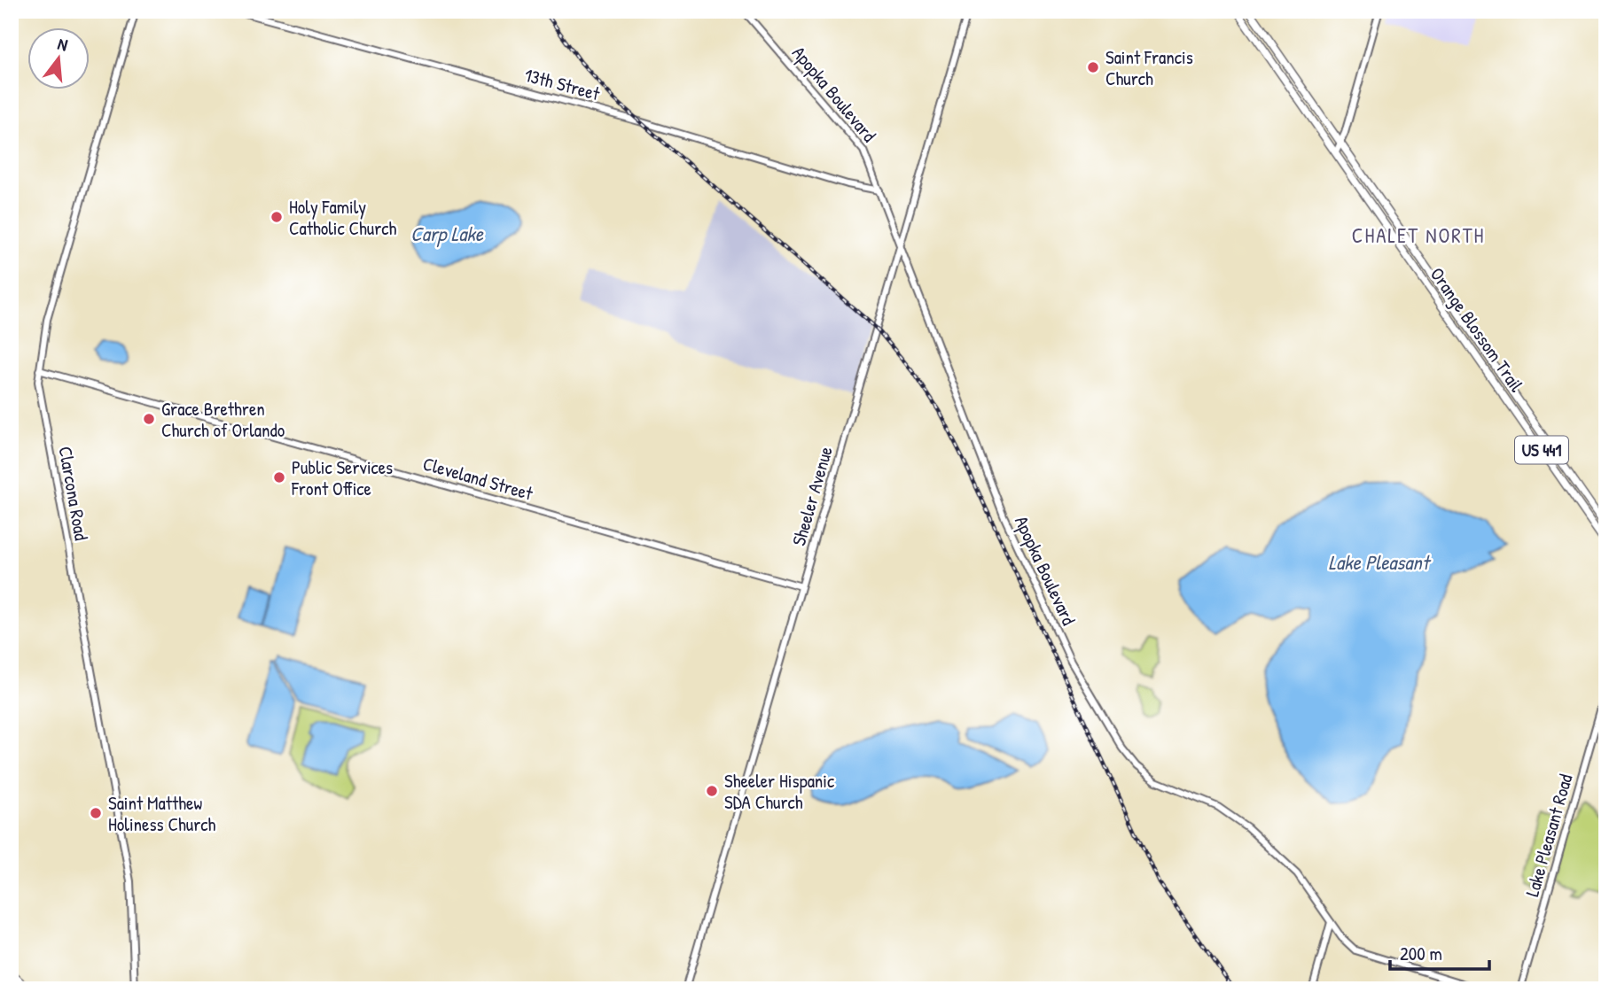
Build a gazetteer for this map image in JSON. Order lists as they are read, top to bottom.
{
  "streets": {
    "main road": ["Orange Blossom Trail", "US 441"],
    "street": [
      "13th Street",
      "Apopka Boulevard",
      "Cleveland Street",
      "Clarcona Road",
      "Sheeler Avenue",
      "Lake Pleasant Road"
    ]
  },
  "crossings": [
    ["13th Street", "Apopka Boulevard"],
    ["Apopka Boulevard", "Sheeler Avenue"],
    ["Cleveland Street", "Clarcona Road"],
    ["Cleveland Street", "Sheeler Avenue"]
  ],
  "districts": ["CHALET NORTH"],
  "water": ["Carp Lake", "Lake Pleasant"],
  "places": [
    "Saint Francis Church",
    "Holy Family Catholic Church",
    "Grace Brethren Church of Orlando",
    "Public Services Front Office",
    "Sheeler Hispanic SDA Church",
    "Saint Matthew Holiness Church"
  ],
  "scale_bar": "200 m",
  "north": "top"
}
